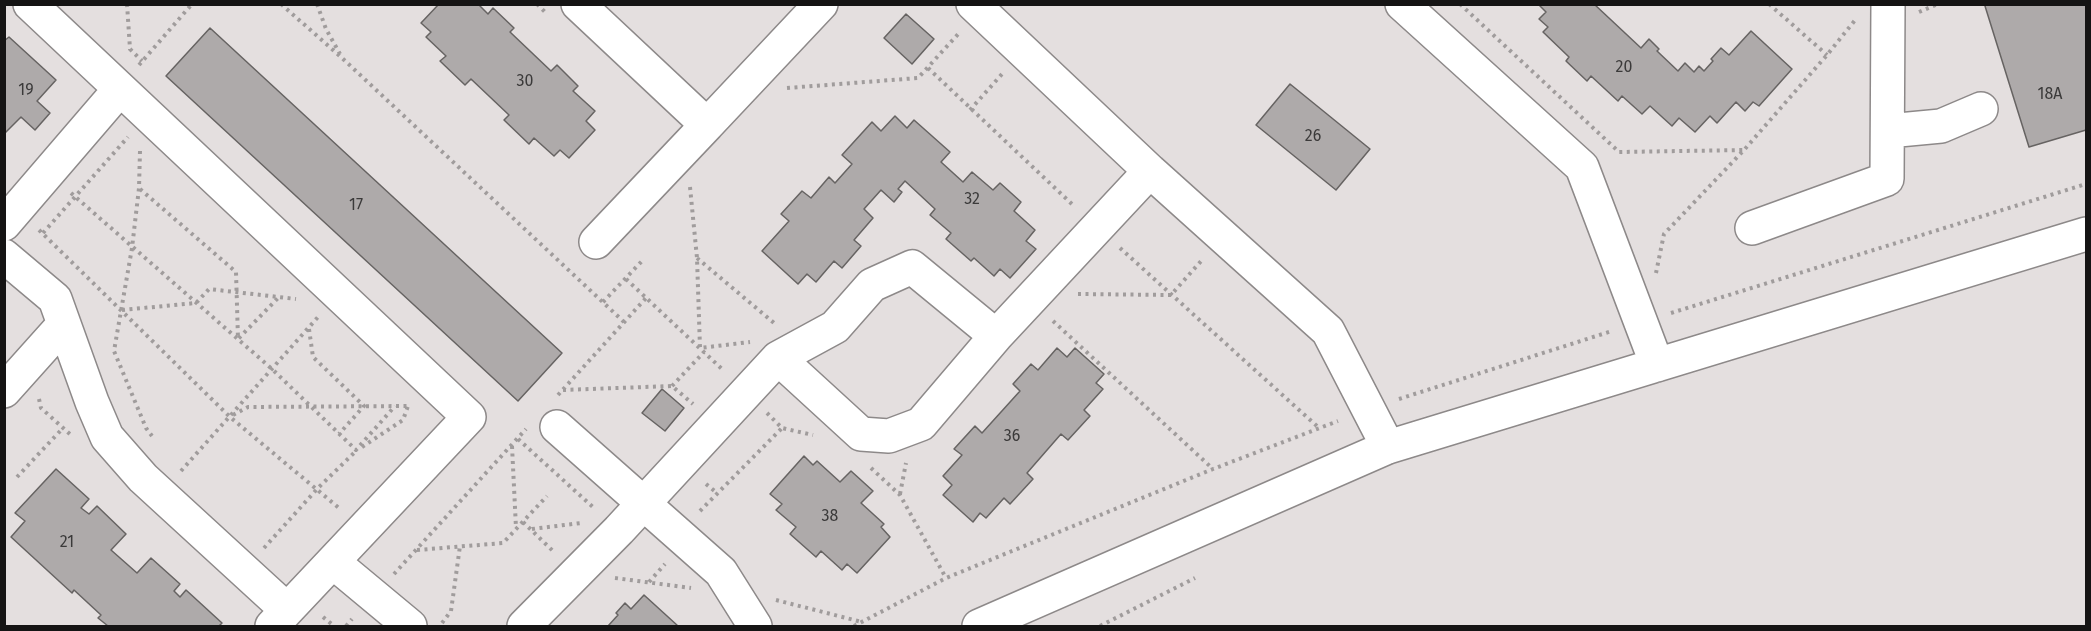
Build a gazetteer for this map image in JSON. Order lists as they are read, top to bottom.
{
  "house_numbers": [
    "20",
    "30",
    "19",
    "18А",
    "26",
    "32",
    "17",
    "36",
    "38",
    "21"
  ]
}
